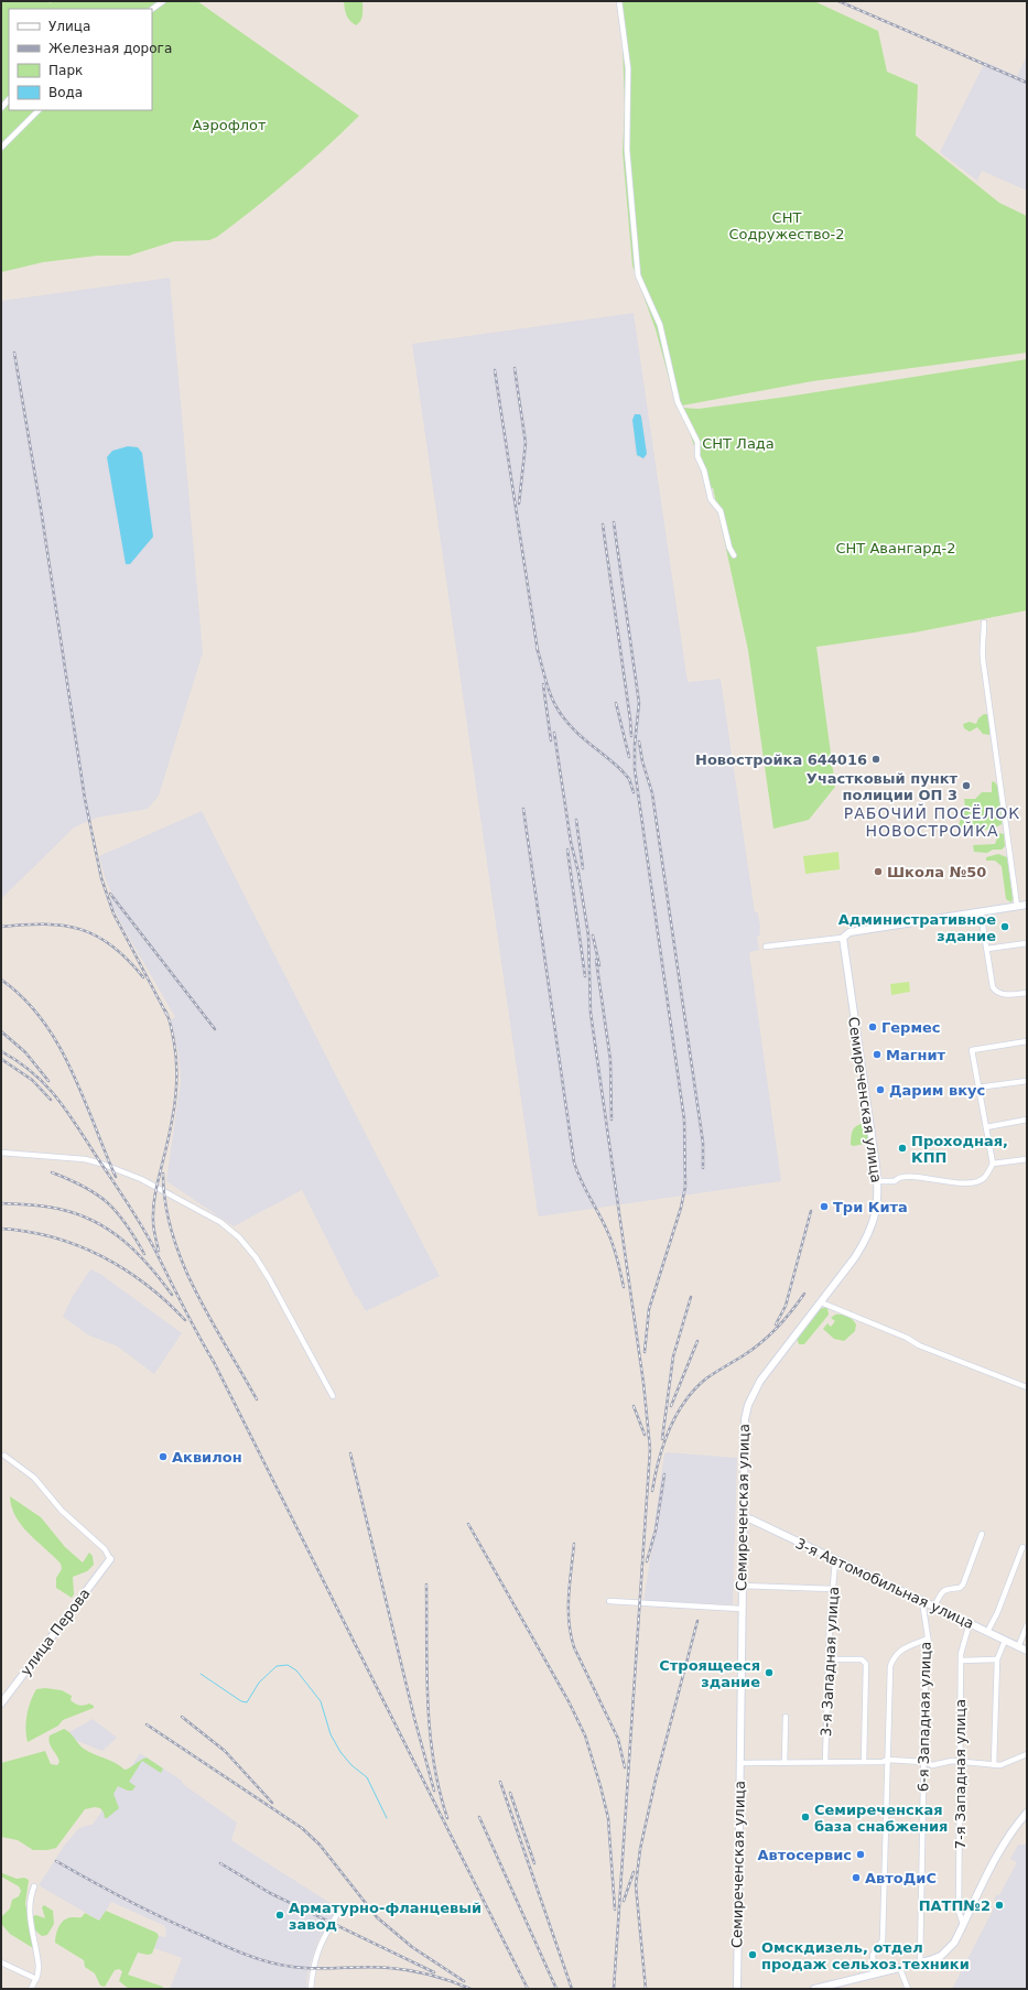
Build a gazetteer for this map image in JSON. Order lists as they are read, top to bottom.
{
  "streets": {
    "main road": ["Семиреченская улица", "3-я Автомобильная улица", "улица Перова"],
    "street": ["3-я Западная улица", "6-я Западная улица", "7-я Западная улица"]
  },
  "crossings": [
    ["Семиреченская улица", "3-я Автомобильная улица"],
    ["3-я Автомобильная улица", "3-я Западная улица"],
    ["3-я Автомобильная улица", "6-я Западная улица"],
    ["3-я Автомобильная улица", "7-я Западная улица"]
  ],
  "districts": ["РАБОЧИЙ ПОСЁЛОК НОВОСТРОЙКА"],
  "parks": [
    "Аэрофлот",
    "СНТ Содружество-2",
    "СНТ Лада",
    "СНТ Авангард-2"
  ],
  "places": [
    "Новостройка 644016",
    "Участковый пункт полиции ОП 3",
    "Школа №50",
    "Административное здание",
    "Гермес",
    "Магнит",
    "Дарим вкус",
    "Проходная, КПП",
    "Три Кита",
    "Аквилон",
    "Строящееся здание",
    "Семиреченская база снабжения",
    "Автосервис",
    "АвтоДиС",
    "ПАТП№2",
    "Арматурно-фланцевый завод",
    "Омскдизель, отдел продаж сельхоз.техники"
  ],
  "legend": [
    "Улица",
    "Железная дорога",
    "Парк",
    "Вода"
  ]
}
